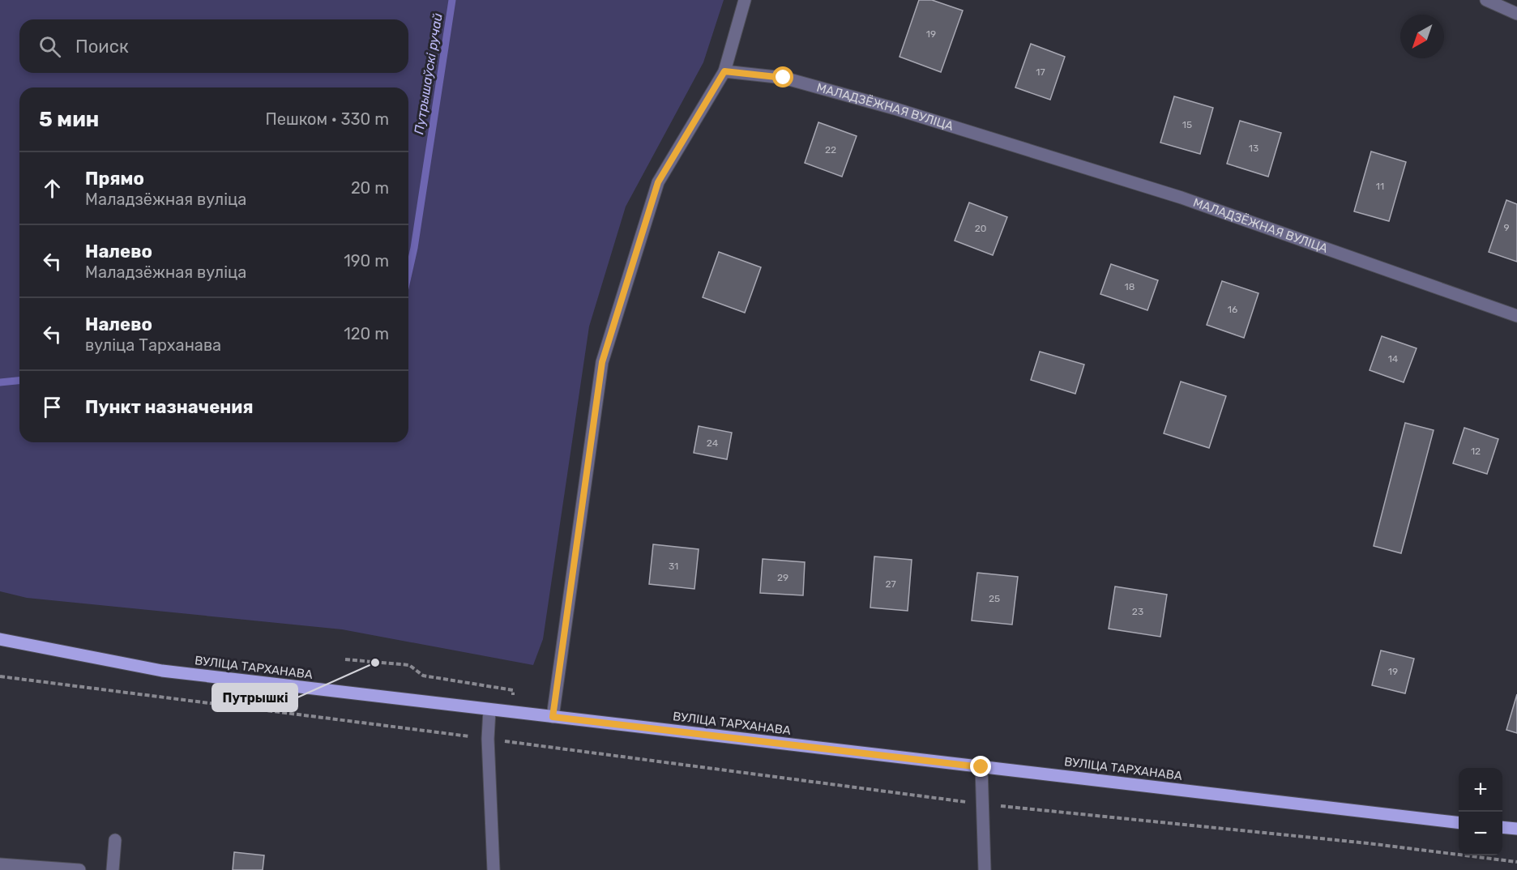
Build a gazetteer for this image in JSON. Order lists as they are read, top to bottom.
{
  "streets": {
    "main road": ["ВУЛІЦА ТАРХАНАВА"],
    "street": ["МАЛАДЗЁЖНАЯ ВУЛІЦА"]
  },
  "water": ["Путрышаўскі ручай"],
  "places": ["Путрышкі"],
  "house_numbers": [
    "19",
    "17",
    "15",
    "13",
    "22",
    "11",
    "9",
    "20",
    "18",
    "16",
    "14",
    "24",
    "12",
    "31",
    "29",
    "27",
    "25",
    "23",
    "19"
  ],
  "north": "bottom left",
  "page": {
    "search": "Поиск",
    "heading": ["5 мин", "Пешком · 330 m"],
    "list": [
      ["Прямо", "Маладзёжная вуліца", "20 m"],
      ["Налево", "Маладзёжная вуліца", "190 m"],
      ["Налево", "вуліца Тарханава", "120 m"],
      "Пункт назначения"
    ],
    "map_buttons": ["+", "−"]
  }
}
